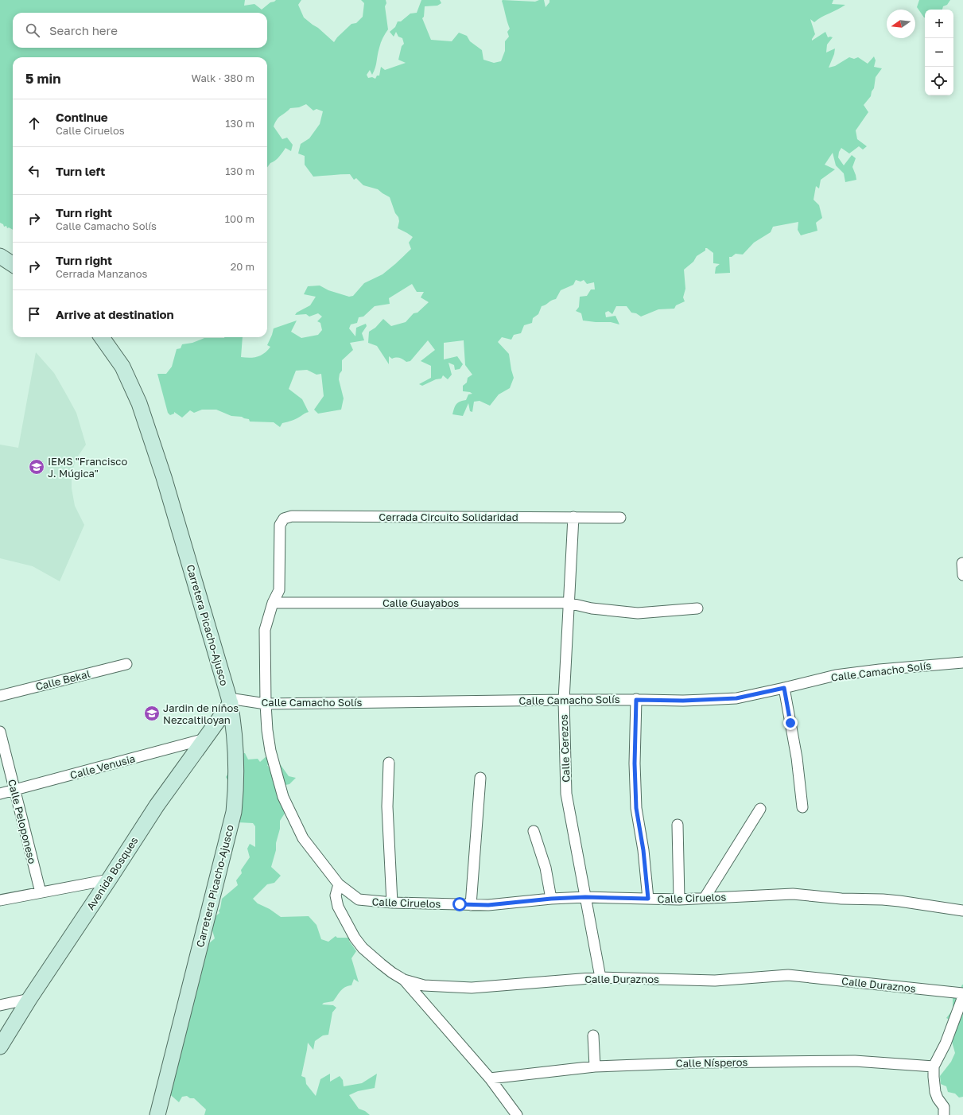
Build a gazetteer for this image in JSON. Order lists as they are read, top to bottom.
{
  "streets": {
    "main road": ["Carretera Picacho-Ajusco", "Avenida Bosques"],
    "street": [
      "Cerrada Circuito Solidaridad",
      "Calle Guayabos",
      "Calle Camacho Solís",
      "Calle Bekal",
      "Calle Cerezos",
      "Calle Venusia",
      "Calle Peloponeso",
      "Calle Ciruelos",
      "Calle Duraznos",
      "Calle Nísperos"
    ]
  },
  "crossings": [
    ["Cerrada Circuito Solidaridad", "Calle Cerezos"],
    ["Cerrada Circuito Solidaridad", "Calle Ciruelos"],
    ["Calle Guayabos", "Calle Cerezos"],
    ["Calle Guayabos", "Calle Ciruelos"],
    ["Carretera Picacho-Ajusco", "Calle Camacho Solís"],
    ["Carretera Picacho-Ajusco", "Avenida Bosques"],
    ["Calle Camacho Solís", "Calle Cerezos"],
    ["Calle Camacho Solís", "Avenida Bosques"],
    ["Calle Camacho Solís", "Calle Ciruelos"],
    ["Calle Cerezos", "Calle Ciruelos"],
    ["Calle Cerezos", "Calle Duraznos"],
    ["Calle Venusia", "Calle Peloponeso"],
    ["Calle Venusia", "Avenida Bosques"],
    ["Calle Ciruelos", "Calle Duraznos"]
  ],
  "places": {
    "school or university": ["IEMS \"Francisco J. Múgica\"", "Jardin de niños Nezcaltiloyan"]
  },
  "north": "left",
  "page": {
    "map_buttons": ["+", "−"],
    "search": "Search here",
    "heading": ["5 min", "Walk · 380 m"],
    "list": [
      ["Continue", "Calle Ciruelos", "130 m"],
      ["Turn left", "130 m"],
      ["Turn right", "Calle Camacho Solís", "100 m"],
      ["Turn right", "Cerrada Manzanos", "20 m"],
      "Arrive at destination"
    ]
  }
}
